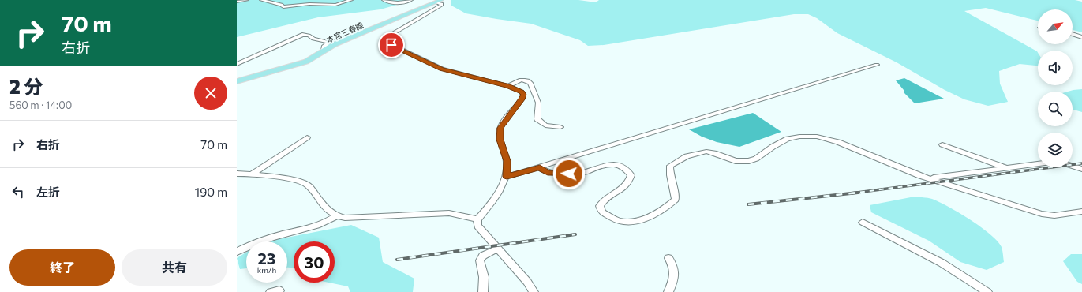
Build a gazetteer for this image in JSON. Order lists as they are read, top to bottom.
{
  "streets": {
    "main road": ["本宮三春線"]
  },
  "north": "top right",
  "page": {
    "turn": ["70 m", "右折"],
    "heading": ["2 分", "560 m · 14:00"],
    "list": [
      {
        "name": "右折",
        "value": "70 m"
      },
      {
        "name": "左折",
        "value": "190 m"
      }
    ],
    "speed": "23 km/h",
    "limit": "30",
    "buttons": ["終了", "共有"]
  }
}
